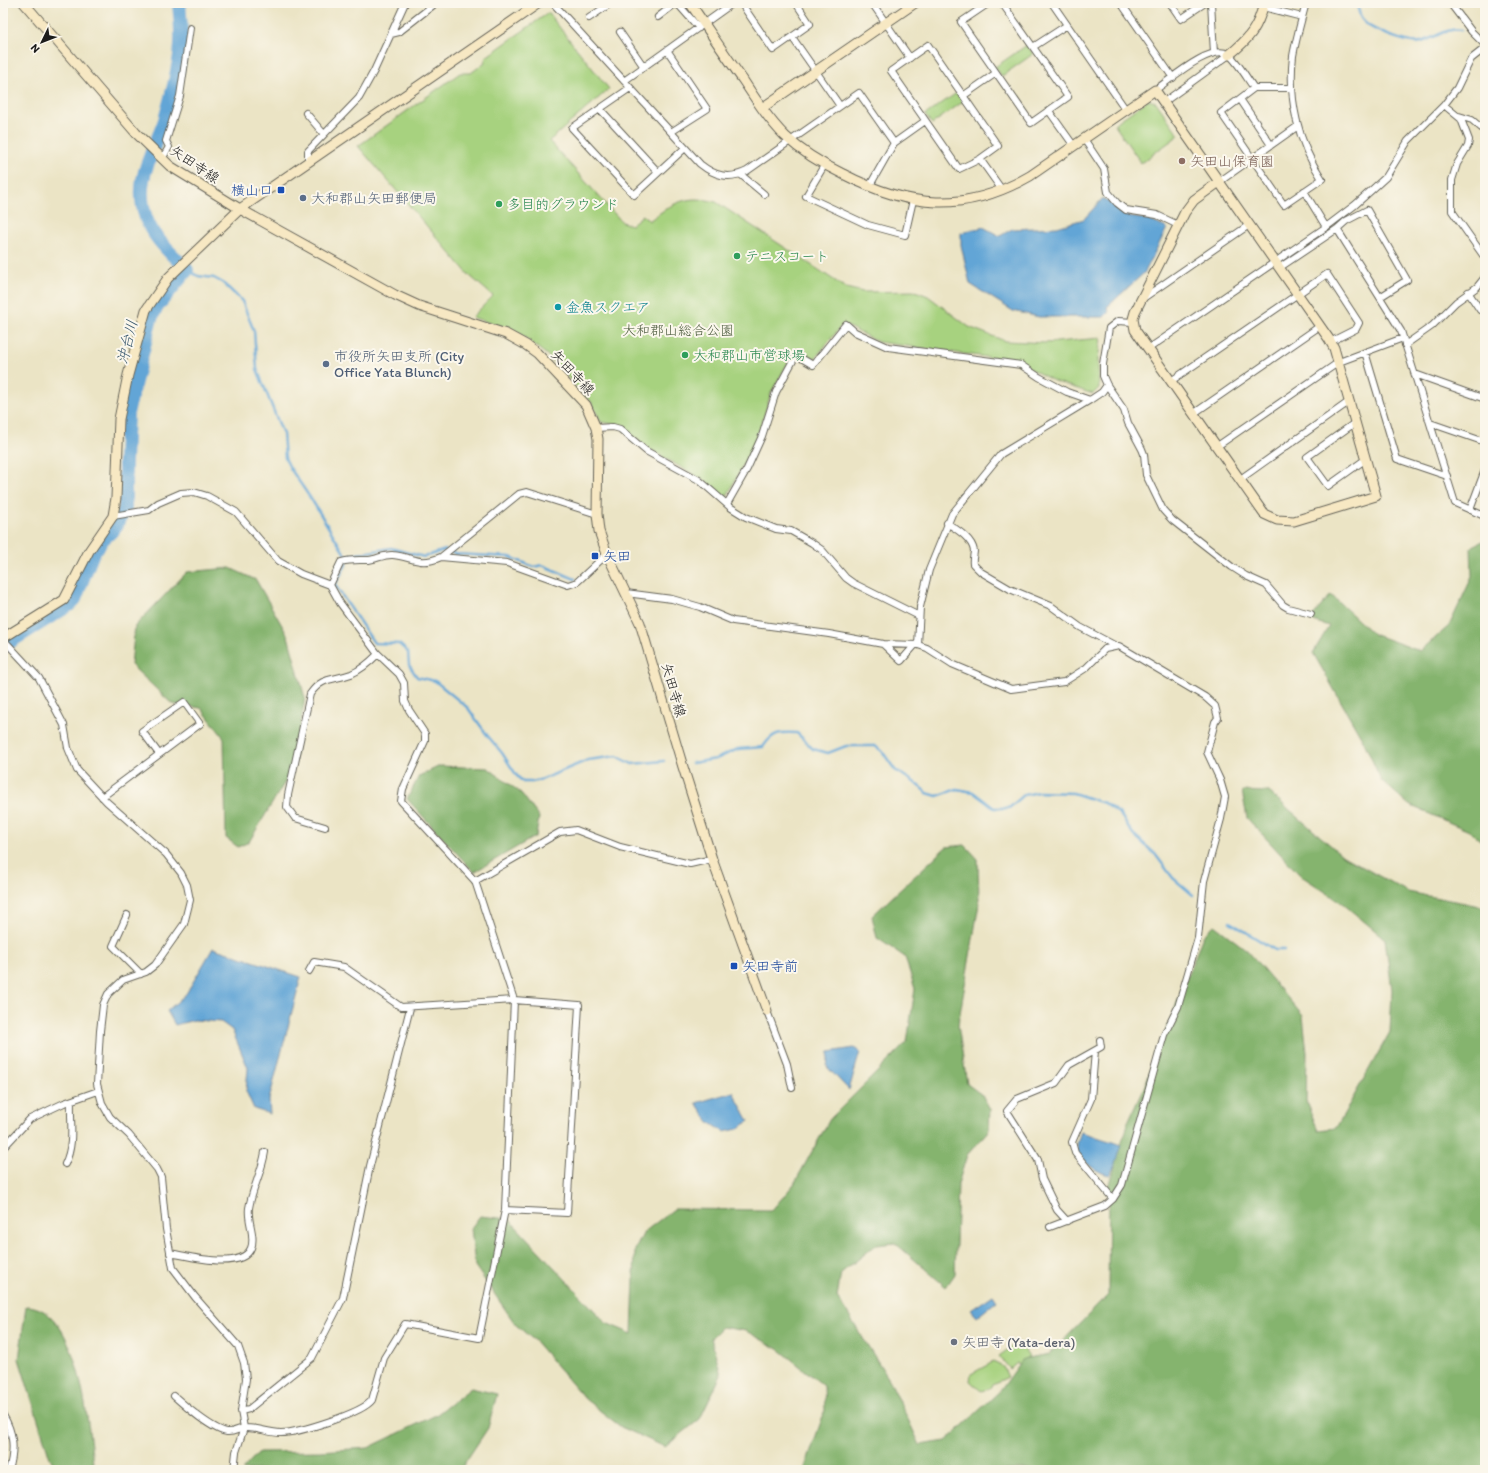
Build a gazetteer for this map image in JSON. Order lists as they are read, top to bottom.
{
  "streets": {
    "street": ["矢田寺線"]
  },
  "water": ["沖台川"],
  "parks": ["大和郡山総合公園"],
  "places": {
    "other": [
      "矢田山保育園",
      "大和郡山矢田郵便局",
      "多目的グラウンド",
      "テニスコート",
      "金魚スクエア",
      "大和郡山市営球場",
      "市役所矢田支所 (City Office Yata Blunch)",
      "矢田寺 (Yata-dera)"
    ],
    "transit": ["横山口", "矢田", "矢田寺前"]
  },
  "north": "bottom left"
}
